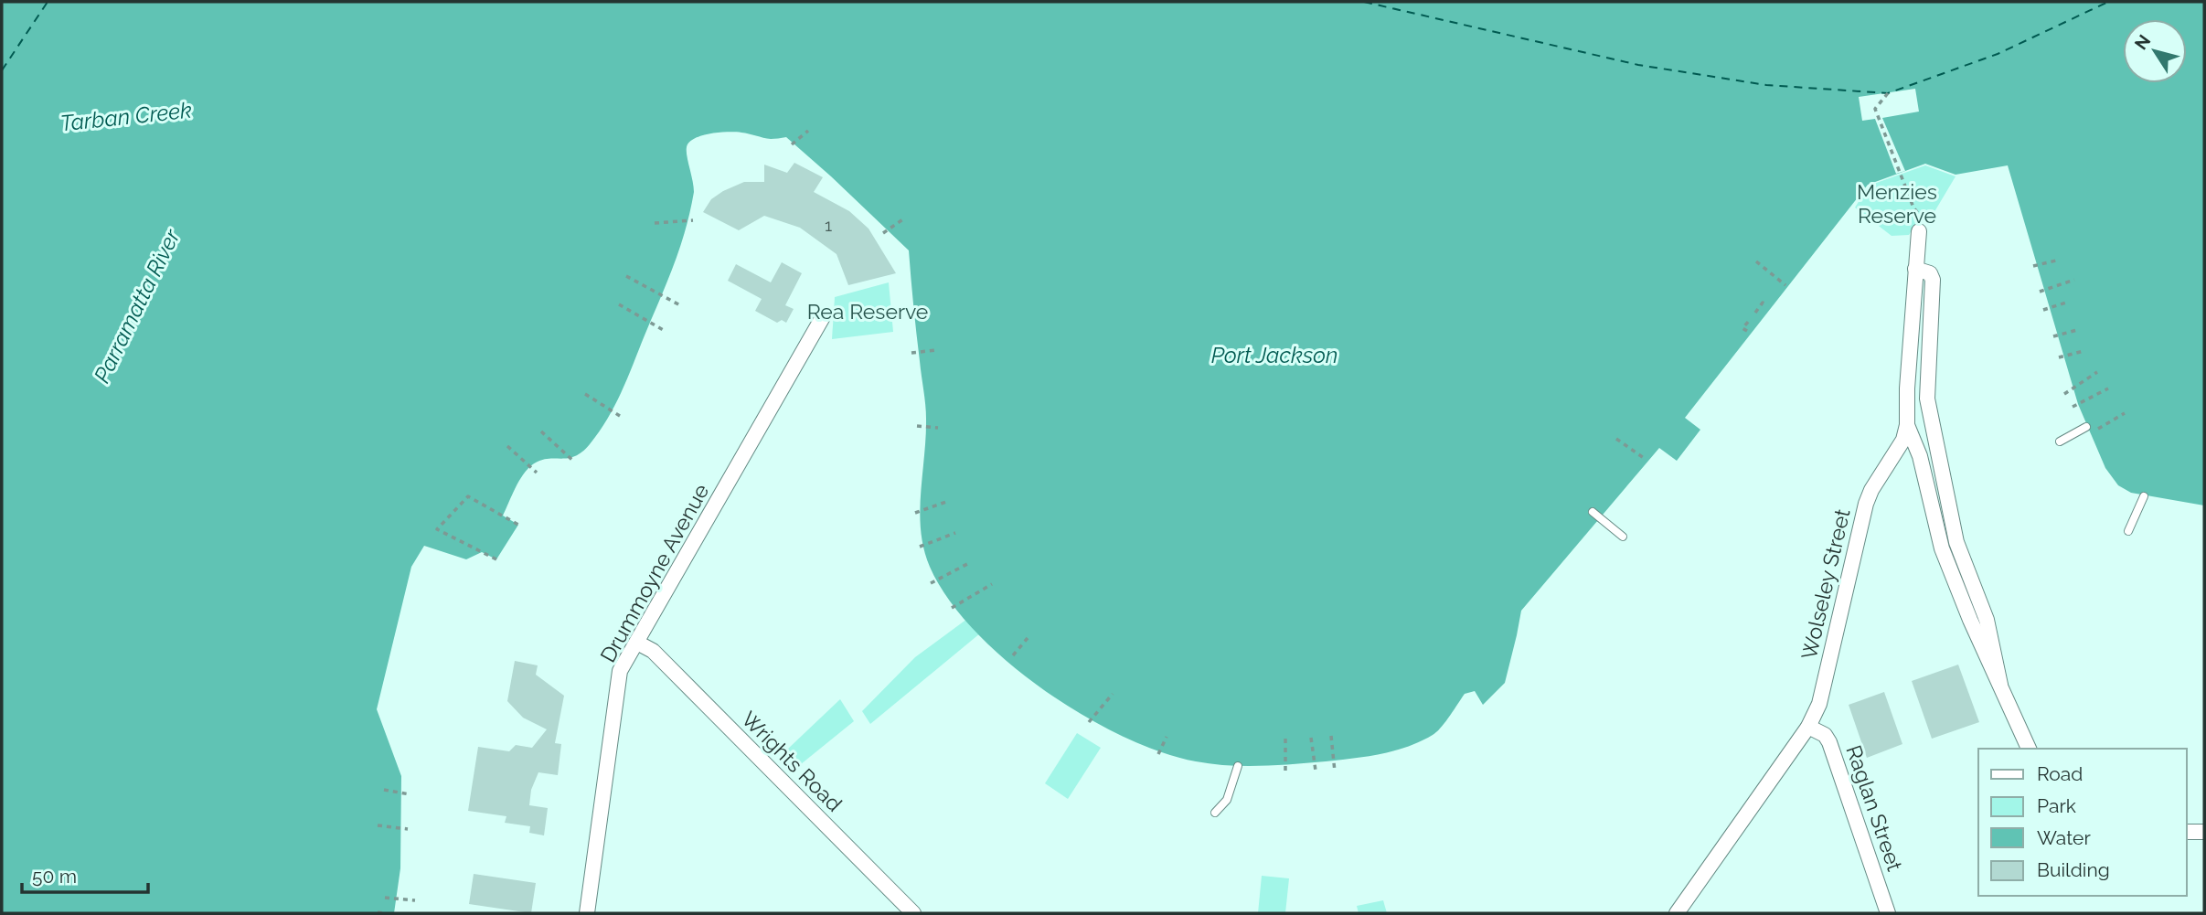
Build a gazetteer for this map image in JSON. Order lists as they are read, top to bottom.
{
  "streets": {
    "street": [
      "Drummoyne Avenue",
      "Wolseley Street",
      "Wrights Road",
      "Raglan Street"
    ]
  },
  "crossings": [
    ["Drummoyne Avenue", "Wrights Road"],
    ["Wolseley Street", "Raglan Street"]
  ],
  "water": ["Tarban Creek", "Parramatta River", "Port Jackson"],
  "parks": ["Menzies Reserve", "Rea Reserve"],
  "house_numbers": ["1"],
  "legend": [
    "Road",
    "Park",
    "Water",
    "Building"
  ],
  "scale_bar": "50 m",
  "north": "top left"
}
